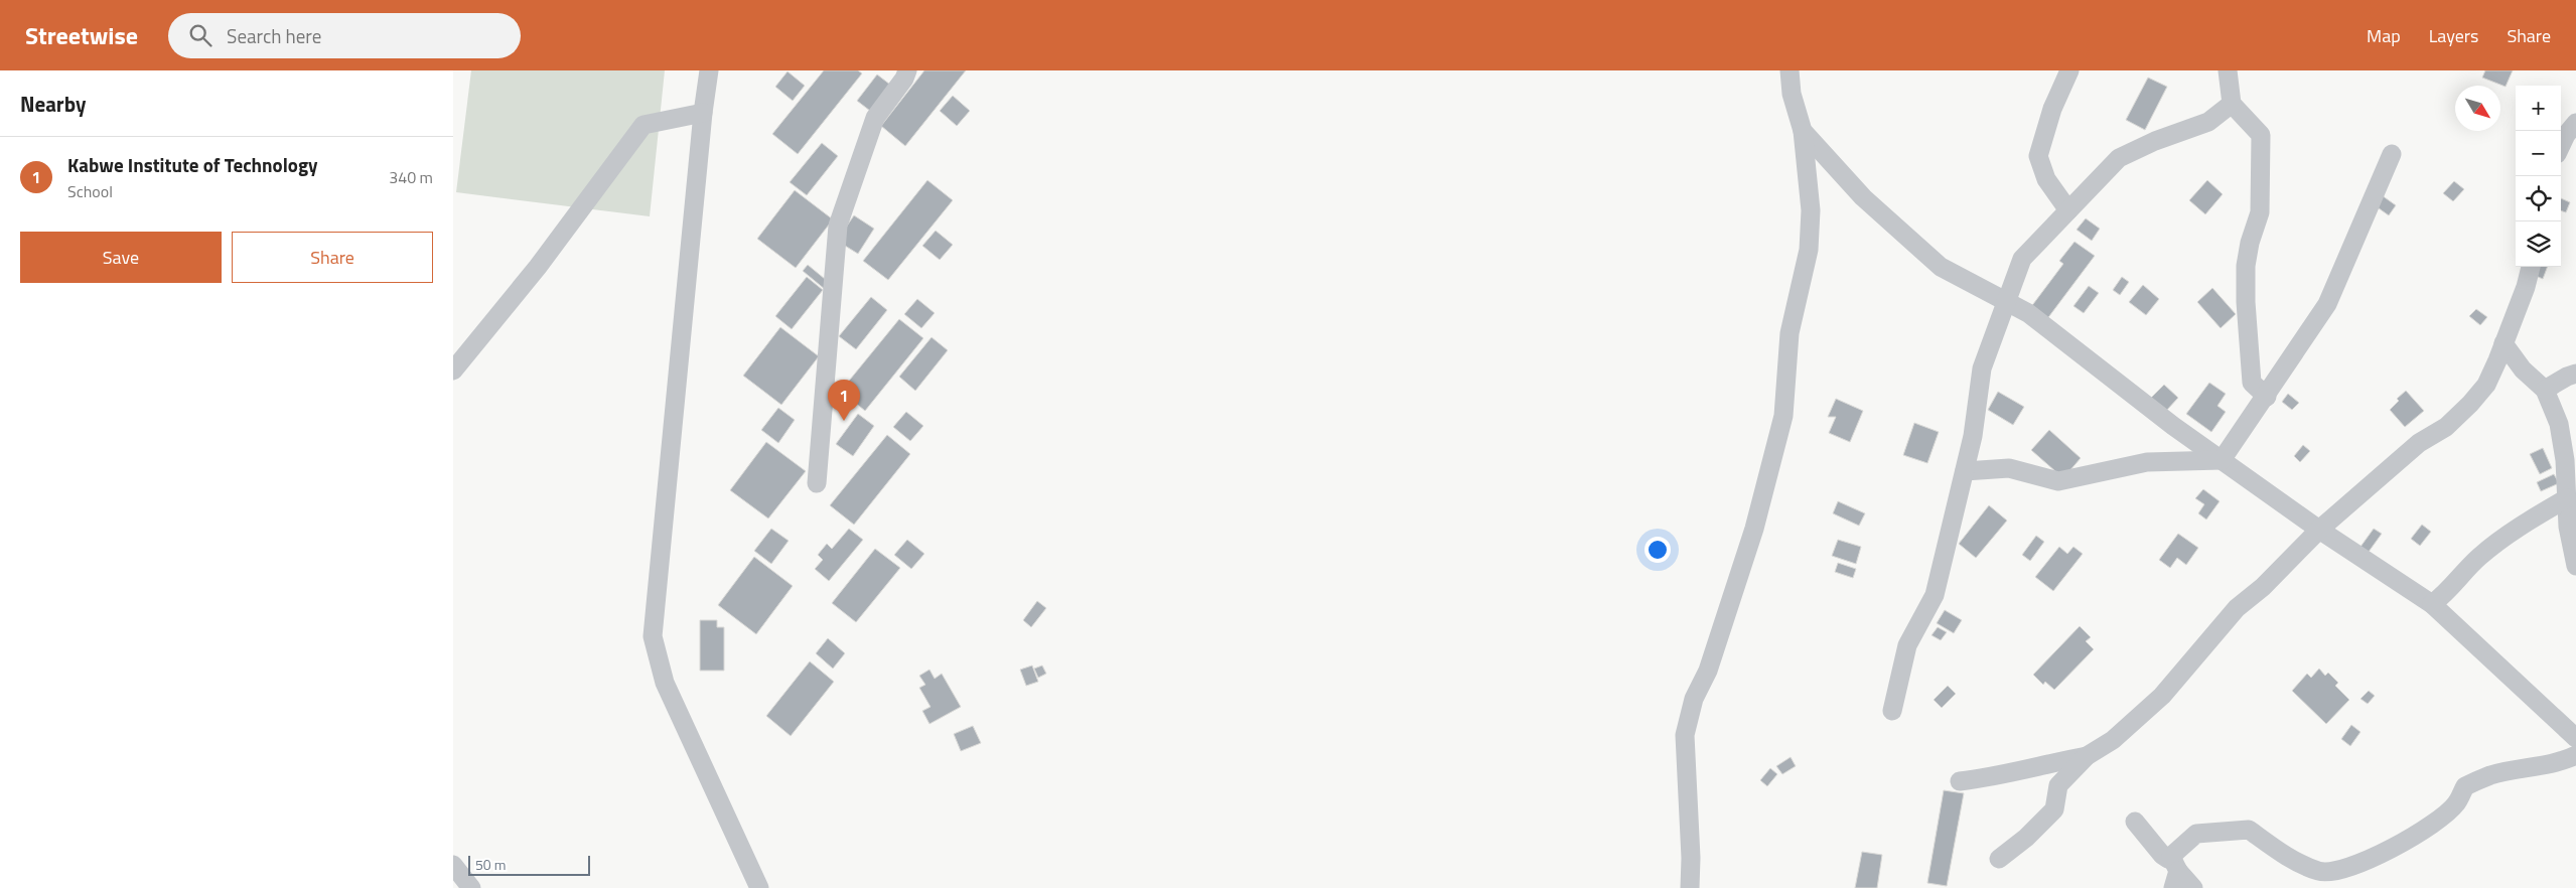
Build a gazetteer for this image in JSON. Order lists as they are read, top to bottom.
{
  "scale_bar": "50 m",
  "north": "bottom right",
  "page": {
    "header": "Streetwise",
    "search": "Search here",
    "nav": ["Map", "Layers", "Share"],
    "heading": "Nearby",
    "map_buttons": ["+", "−"],
    "list": [
      {
        "mark": "1",
        "name": "Kabwe Institute of Technology",
        "note": "School",
        "value": "340 m"
      }
    ],
    "buttons": ["Save", "Share"],
    "pins": "1",
    "scale": "50 m"
  }
}
